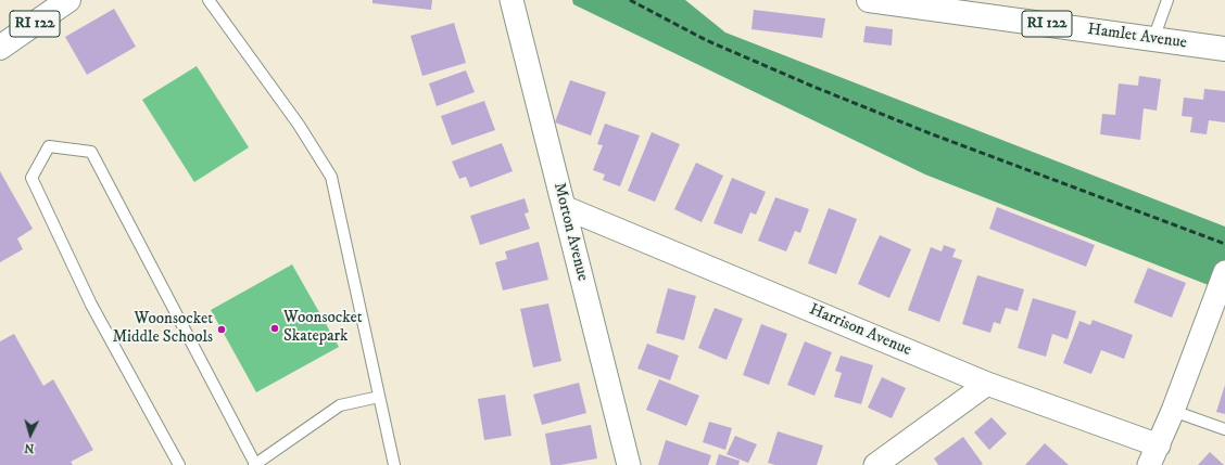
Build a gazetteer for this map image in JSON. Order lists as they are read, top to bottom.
{
  "streets": {
    "main road": ["RI 122", "Hamlet Avenue"],
    "street": ["Morton Avenue", "Harrison Avenue"]
  },
  "crossings": [
    ["Morton Avenue", "Harrison Avenue"]
  ],
  "places": ["Woonsocket Skatepark", "Woonsocket Middle Schools"],
  "north": "bottom"
}
